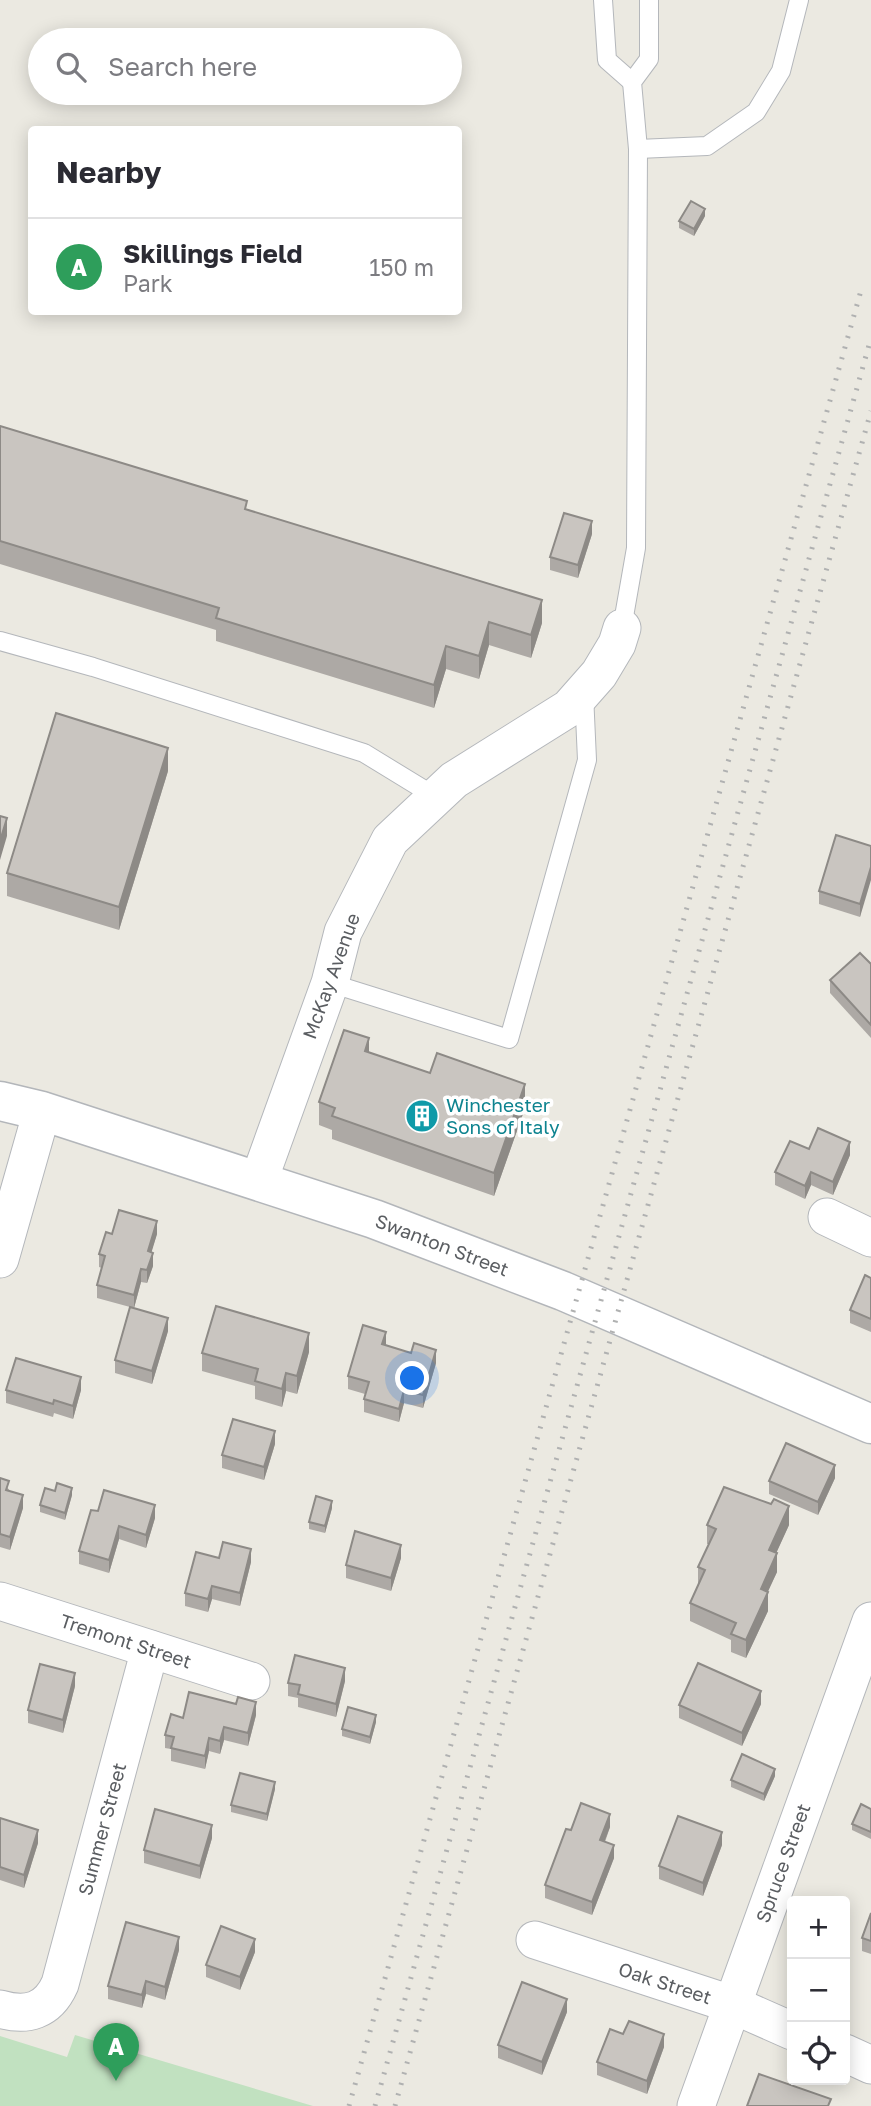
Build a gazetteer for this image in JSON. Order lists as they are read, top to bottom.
{
  "streets": {
    "street": [
      "McKay Avenue",
      "Swanton Street",
      "Tremont Street",
      "Summer Street",
      "Spruce Street",
      "Oak Street"
    ]
  },
  "crossings": [
    ["McKay Avenue", "Swanton Street"],
    ["Tremont Street", "Summer Street"],
    ["Spruce Street", "Oak Street"]
  ],
  "places": {
    "building": ["Winchester Sons of Italy"]
  },
  "page": {
    "search": "Search here",
    "heading": "Nearby",
    "list": [
      {
        "mark": "A",
        "name": "Skillings Field",
        "note": "Park",
        "value": "150 m"
      }
    ],
    "map_buttons": ["+", "−"],
    "pins": "A"
  }
}
